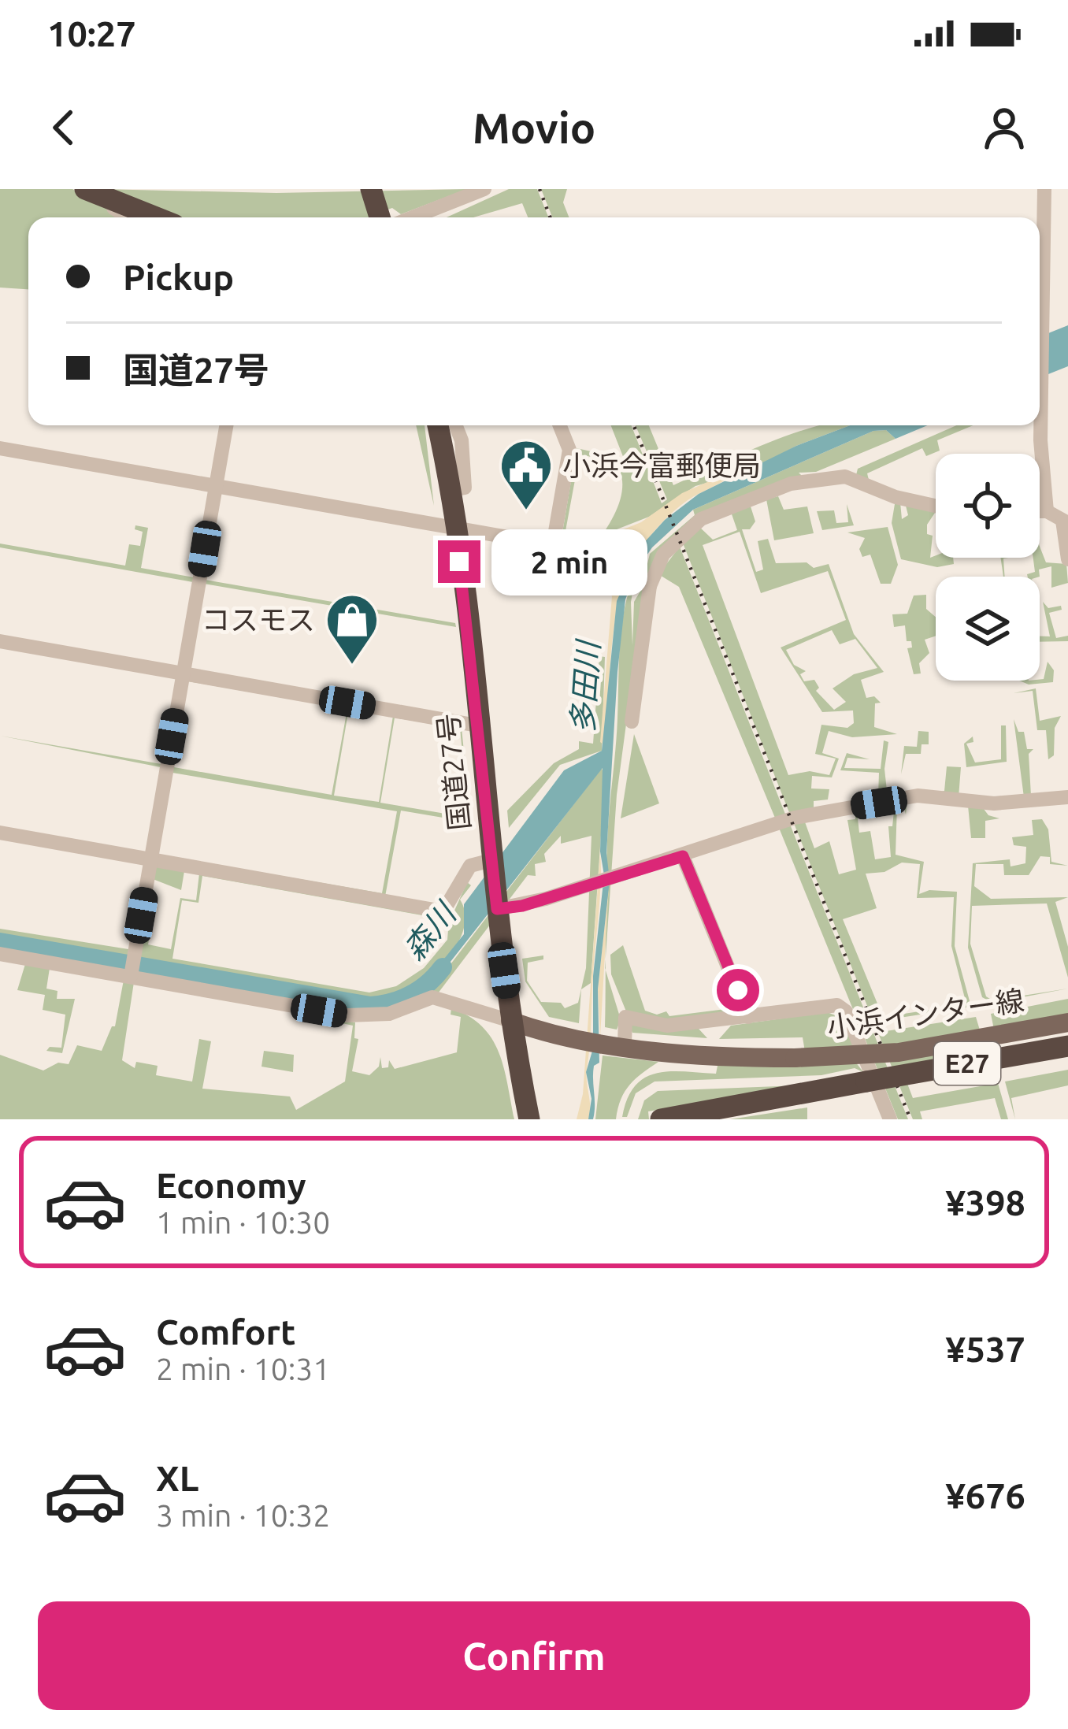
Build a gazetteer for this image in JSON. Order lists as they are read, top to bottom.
{
  "streets": {
    "highway": ["国道27号", "E27"],
    "main road": ["小浜インター線"]
  },
  "crossings": [
    ["国道27号", "小浜インター線"]
  ],
  "water": ["多田川", "森川"],
  "places": {
    "public building": ["小浜今富郵便局"],
    "shop": ["コスモス"]
  },
  "page": {
    "status": "10:27",
    "header": "Movio",
    "banner": ["Pickup", "国道27号"],
    "bubble": "2 min",
    "list": [
      {
        "name": "Economy",
        "note": "1 min · 10:30",
        "value": "¥398"
      },
      {
        "name": "Comfort",
        "note": "2 min · 10:31",
        "value": "¥537"
      },
      {
        "name": "XL",
        "note": "3 min · 10:32",
        "value": "¥676"
      }
    ],
    "buttons": "Confirm"
  }
}
